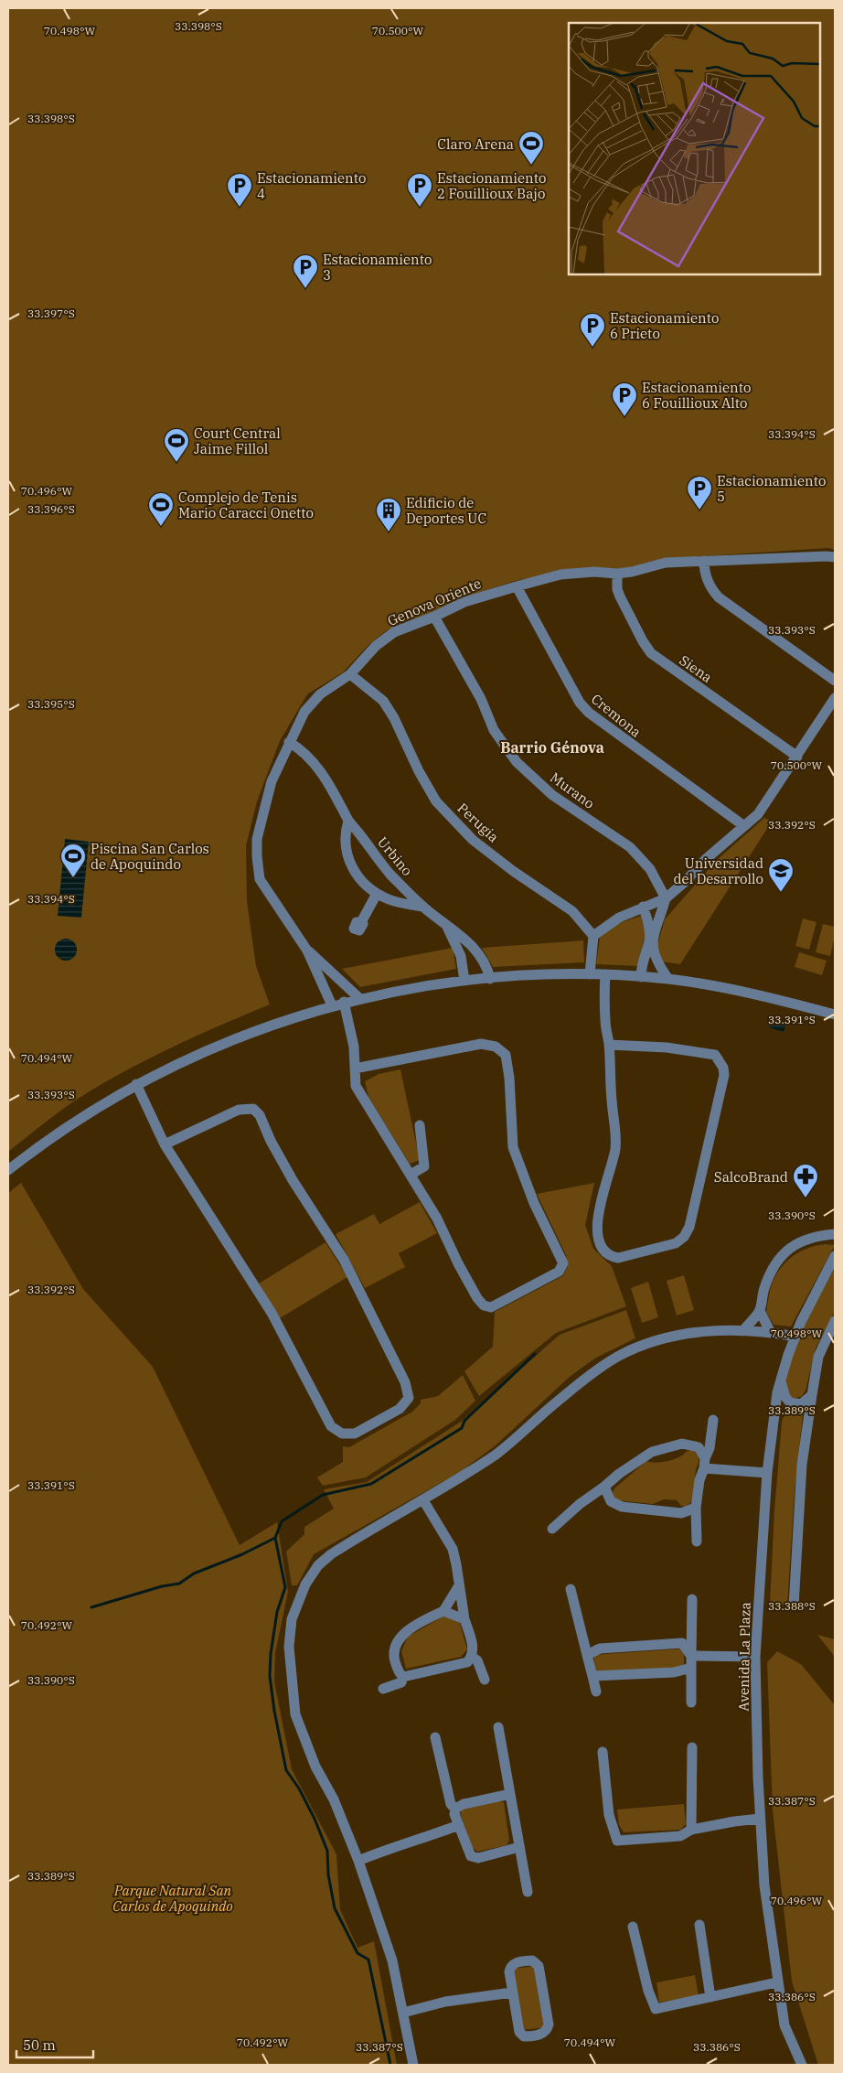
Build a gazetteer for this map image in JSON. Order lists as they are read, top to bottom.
{
  "streets": {
    "street": [
      "Genova Oriente",
      "Siena",
      "Cremona",
      "Murano",
      "Perugia",
      "Urbino",
      "Avenida La Plaza"
    ]
  },
  "crossings": [
    ["Genova Oriente", "Siena"],
    ["Genova Oriente", "Cremona"],
    ["Genova Oriente", "Murano"],
    ["Genova Oriente", "Perugia"],
    ["Genova Oriente", "Urbino"]
  ],
  "districts": ["Barrio Génova"],
  "parks": ["Parque Natural San Carlos de Apoquindo"],
  "places": {
    "sports": [
      "Claro Arena",
      "Court Central Jaime Fillol",
      "Complejo de Tenis Mario Caracci Onetto",
      "Piscina San Carlos de Apoquindo"
    ],
    "parking": [
      "Estacionamiento 4",
      "Estacionamiento 2 Fouillioux Bajo",
      "Estacionamiento 3",
      "Estacionamiento 6 Prieto",
      "Estacionamiento 6 Fouillioux Alto",
      "Estacionamiento 5"
    ],
    "building": ["Edificio de Deportes UC"],
    "school or university": ["Universidad del Desarrollo"],
    "pharmacy": ["SalcoBrand"]
  },
  "scale_bar": "50 m",
  "coordinates": [
    "33.398°S",
    "70.498°W",
    "70.500°W",
    "33.397°S",
    "33.394°S",
    "70.496°W",
    "33.396°S",
    "33.393°S",
    "33.395°S",
    "33.392°S",
    "33.391°S",
    "70.494°W",
    "33.390°S",
    "33.389°S",
    "33.388°S",
    "70.492°W",
    "33.387°S",
    "33.386°S"
  ]
}
